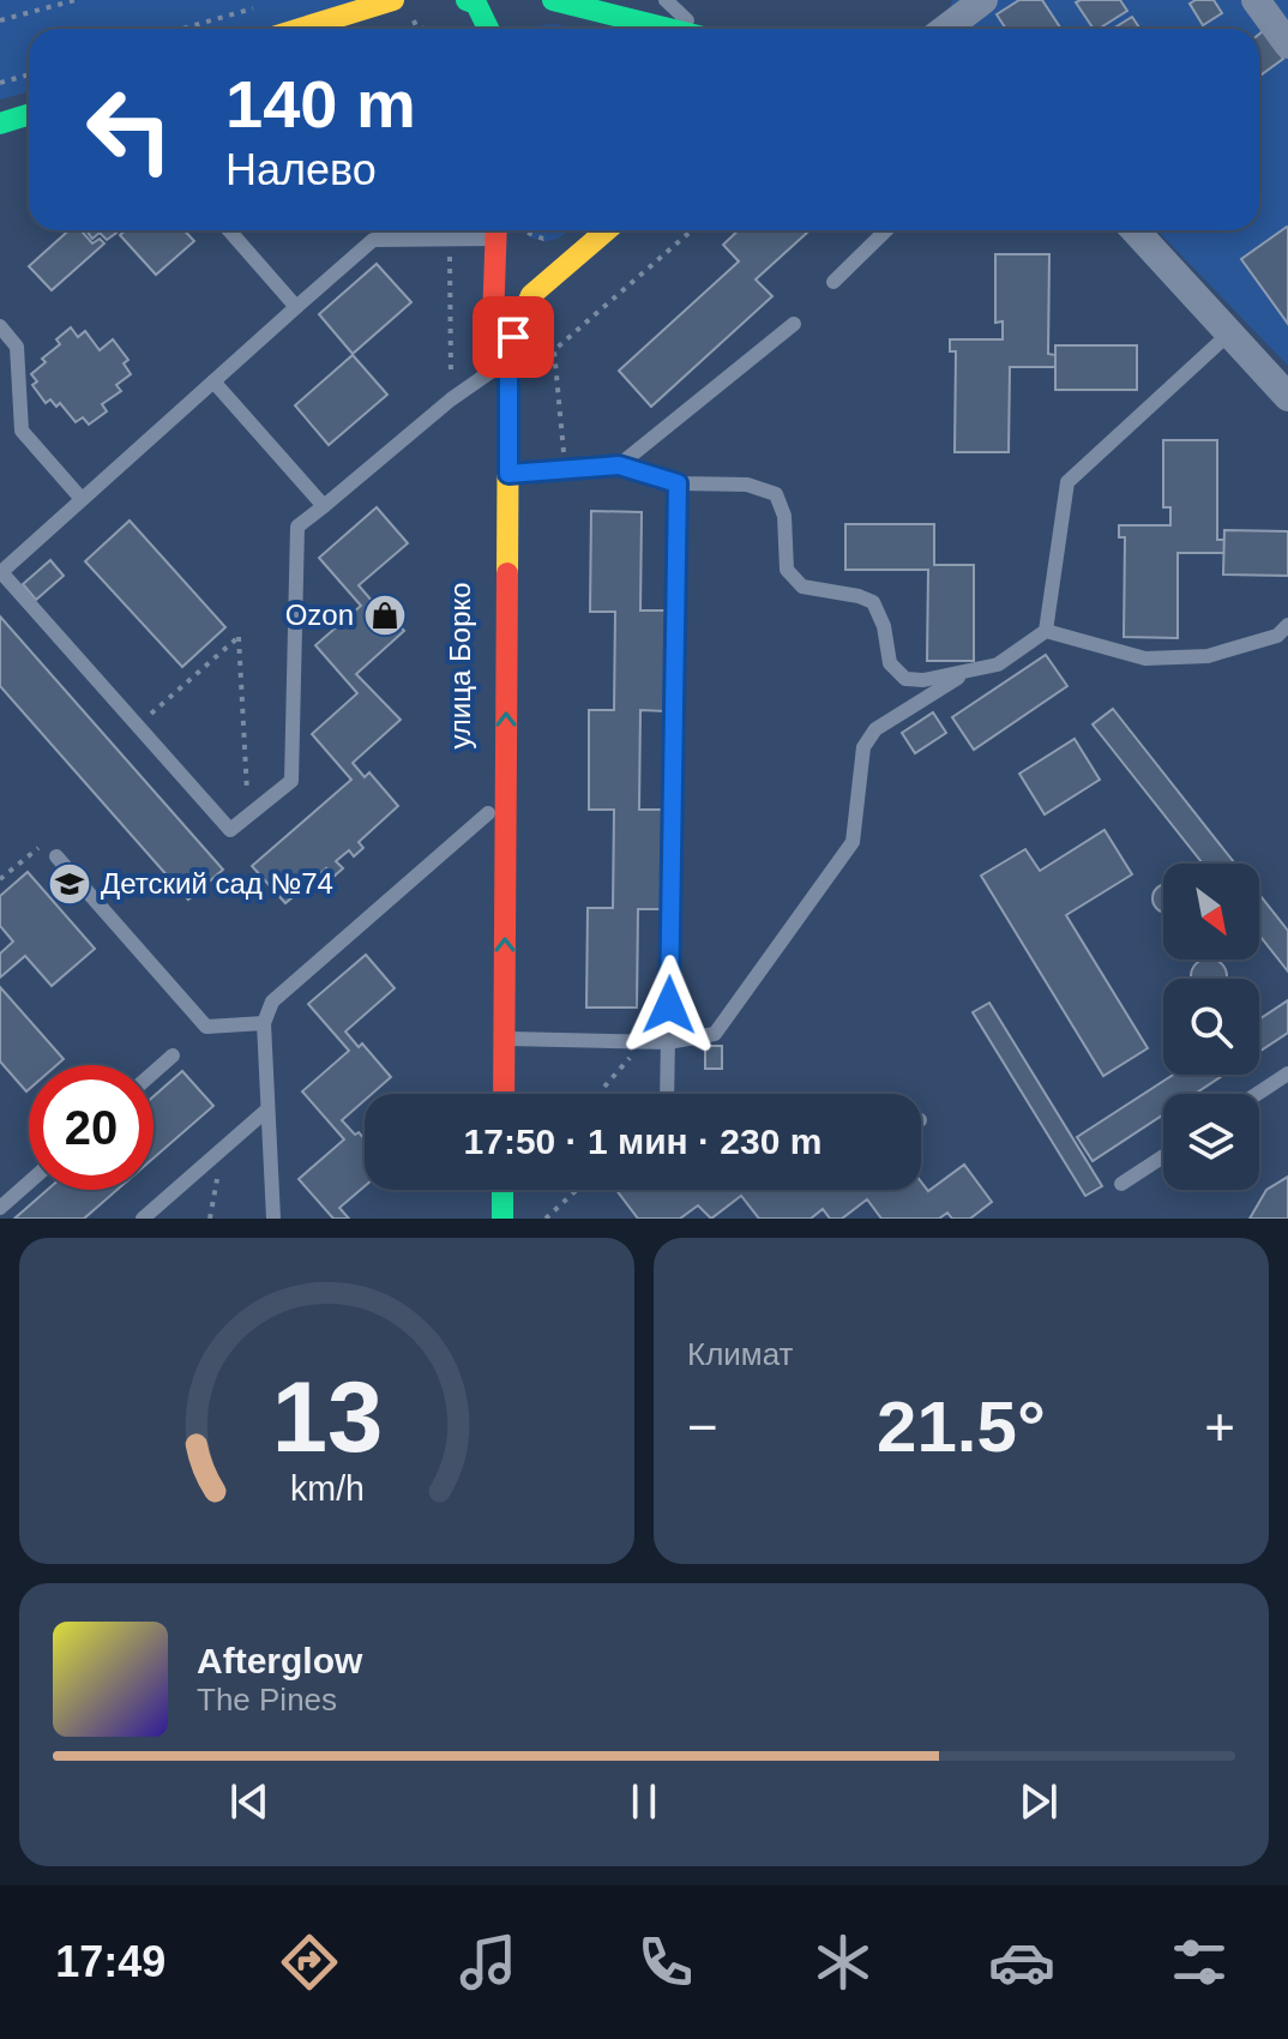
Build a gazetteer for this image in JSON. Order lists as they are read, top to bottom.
{
  "streets": {
    "main road": ["улица Борко"]
  },
  "places": {
    "shop": ["Ozon"],
    "school or university": ["Детский сад №74"]
  },
  "north": "bottom right",
  "page": {
    "turn": ["140 m", "Налево"],
    "limit": "20",
    "trip": "17:50 · 1 мин · 230 m",
    "tile": "Климат",
    "heat": ["−", "21.5°", "+"],
    "song": ["Afterglow", "The Pines"],
    "tabs": "17:49",
    "gauge": ["13", "km/h"]
  }
}
